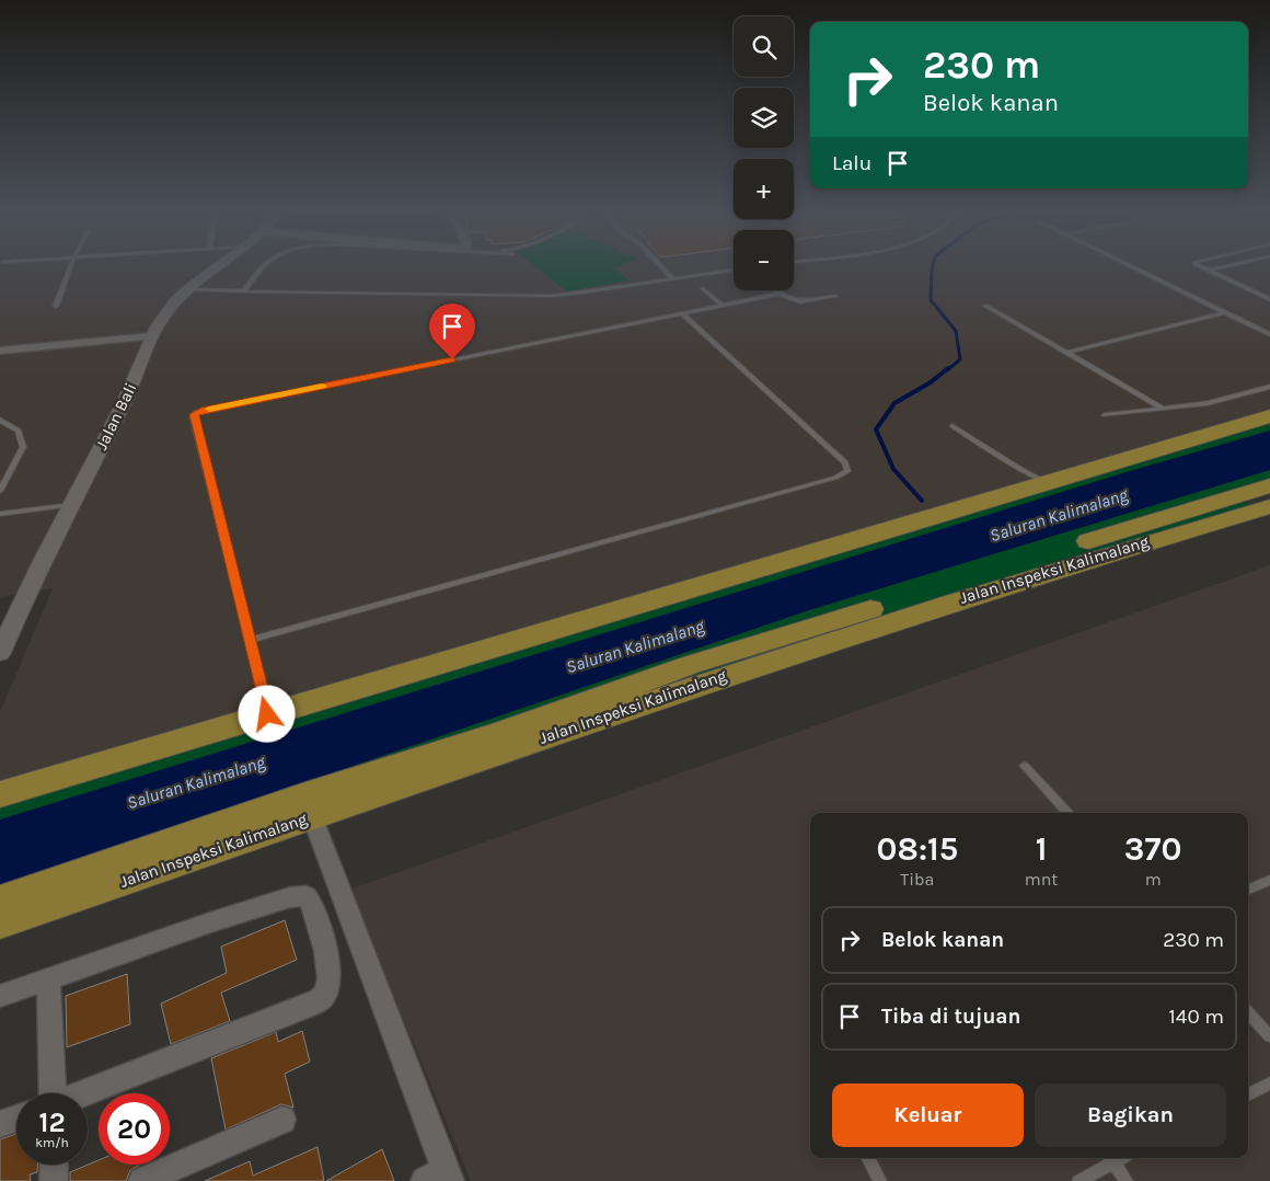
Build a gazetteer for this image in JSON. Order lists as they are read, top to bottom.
{
  "streets": {
    "main road": ["Jalan Inspeksi Kalimalang"],
    "street": ["Jalan Bali"]
  },
  "water": ["Saluran Kalimalang"],
  "page": {
    "map_buttons": ["+", "−"],
    "turn": ["230 m", "Belok kanan"],
    "then": "Lalu",
    "eta": [
      "08:15",
      "Tiba",
      "1",
      "mnt",
      "370",
      "m"
    ],
    "list": [
      {
        "name": "Belok kanan",
        "value": "230 m"
      },
      {
        "name": "Tiba di tujuan",
        "value": "140 m"
      }
    ],
    "buttons": ["Keluar", "Bagikan"],
    "speed": "12 km/h",
    "limit": "20"
  }
}
